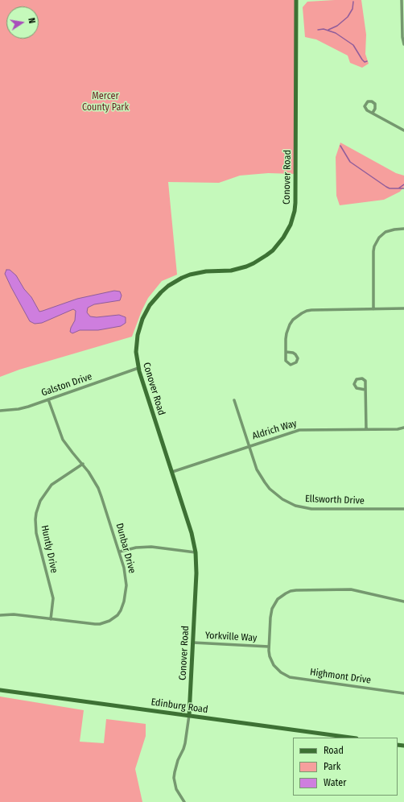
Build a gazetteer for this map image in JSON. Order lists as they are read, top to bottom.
{
  "streets": {
    "street": [
      "Conover Road",
      "Galston Drive",
      "Aldrich Way",
      "Ellsworth Drive",
      "Dunbar Drive",
      "Huntly Drive",
      "Yorkville Way",
      "Highmont Drive",
      "Edinburg Road"
    ]
  },
  "crossings": [
    ["Conover Road", "Galston Drive"],
    ["Conover Road", "Aldrich Way"],
    ["Conover Road", "Yorkville Way"],
    ["Conover Road", "Edinburg Road"],
    ["Galston Drive", "Dunbar Drive"],
    ["Aldrich Way", "Ellsworth Drive"],
    ["Dunbar Drive", "Huntly Drive"],
    ["Yorkville Way", "Highmont Drive"]
  ],
  "parks": ["Mercer County Park"],
  "legend": ["Road", "Park", "Water"],
  "north": "right"
}
